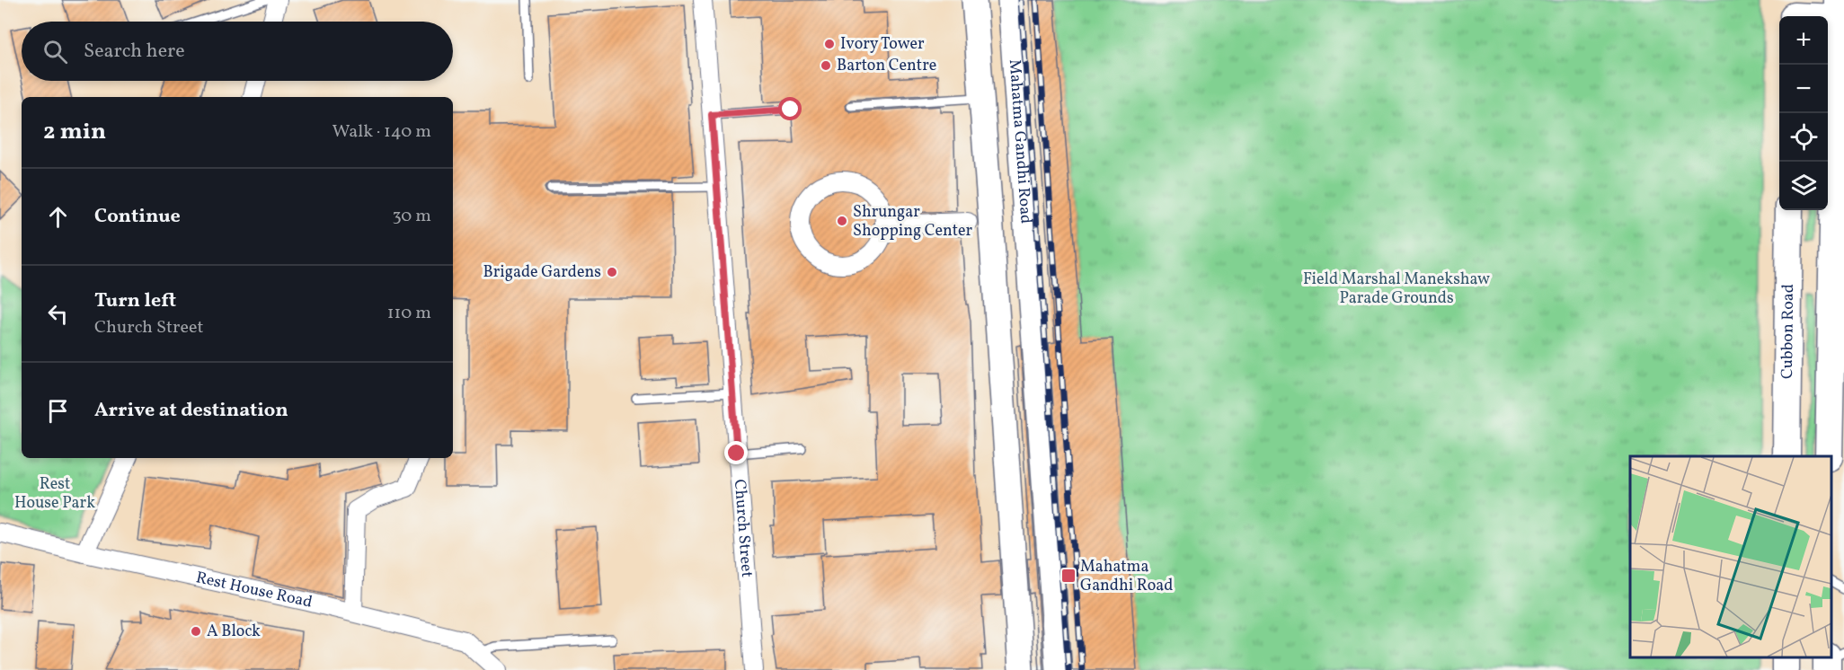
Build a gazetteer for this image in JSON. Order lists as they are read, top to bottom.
{
  "streets": {
    "main road": ["Mahatma Gandhi Road", "Cubbon Road"],
    "street": ["Church Street", "Rest House Road"]
  },
  "parks": ["Field Marshal Manekshaw Parade Grounds", "Rest House Park"],
  "places": {
    "other": [
      "Ivory Tower",
      "Barton Centre",
      "Shrungar Shopping Center",
      "Brigade Gardens",
      "A Block"
    ],
    "transit": ["Mahatma Gandhi Road"]
  },
  "page": {
    "map_buttons": ["+", "−"],
    "search": "Search here",
    "heading": ["2 min", "Walk · 140 m"],
    "list": [
      ["Continue", "30 m"],
      ["Turn left", "Church Street", "110 m"],
      "Arrive at destination"
    ]
  }
}
